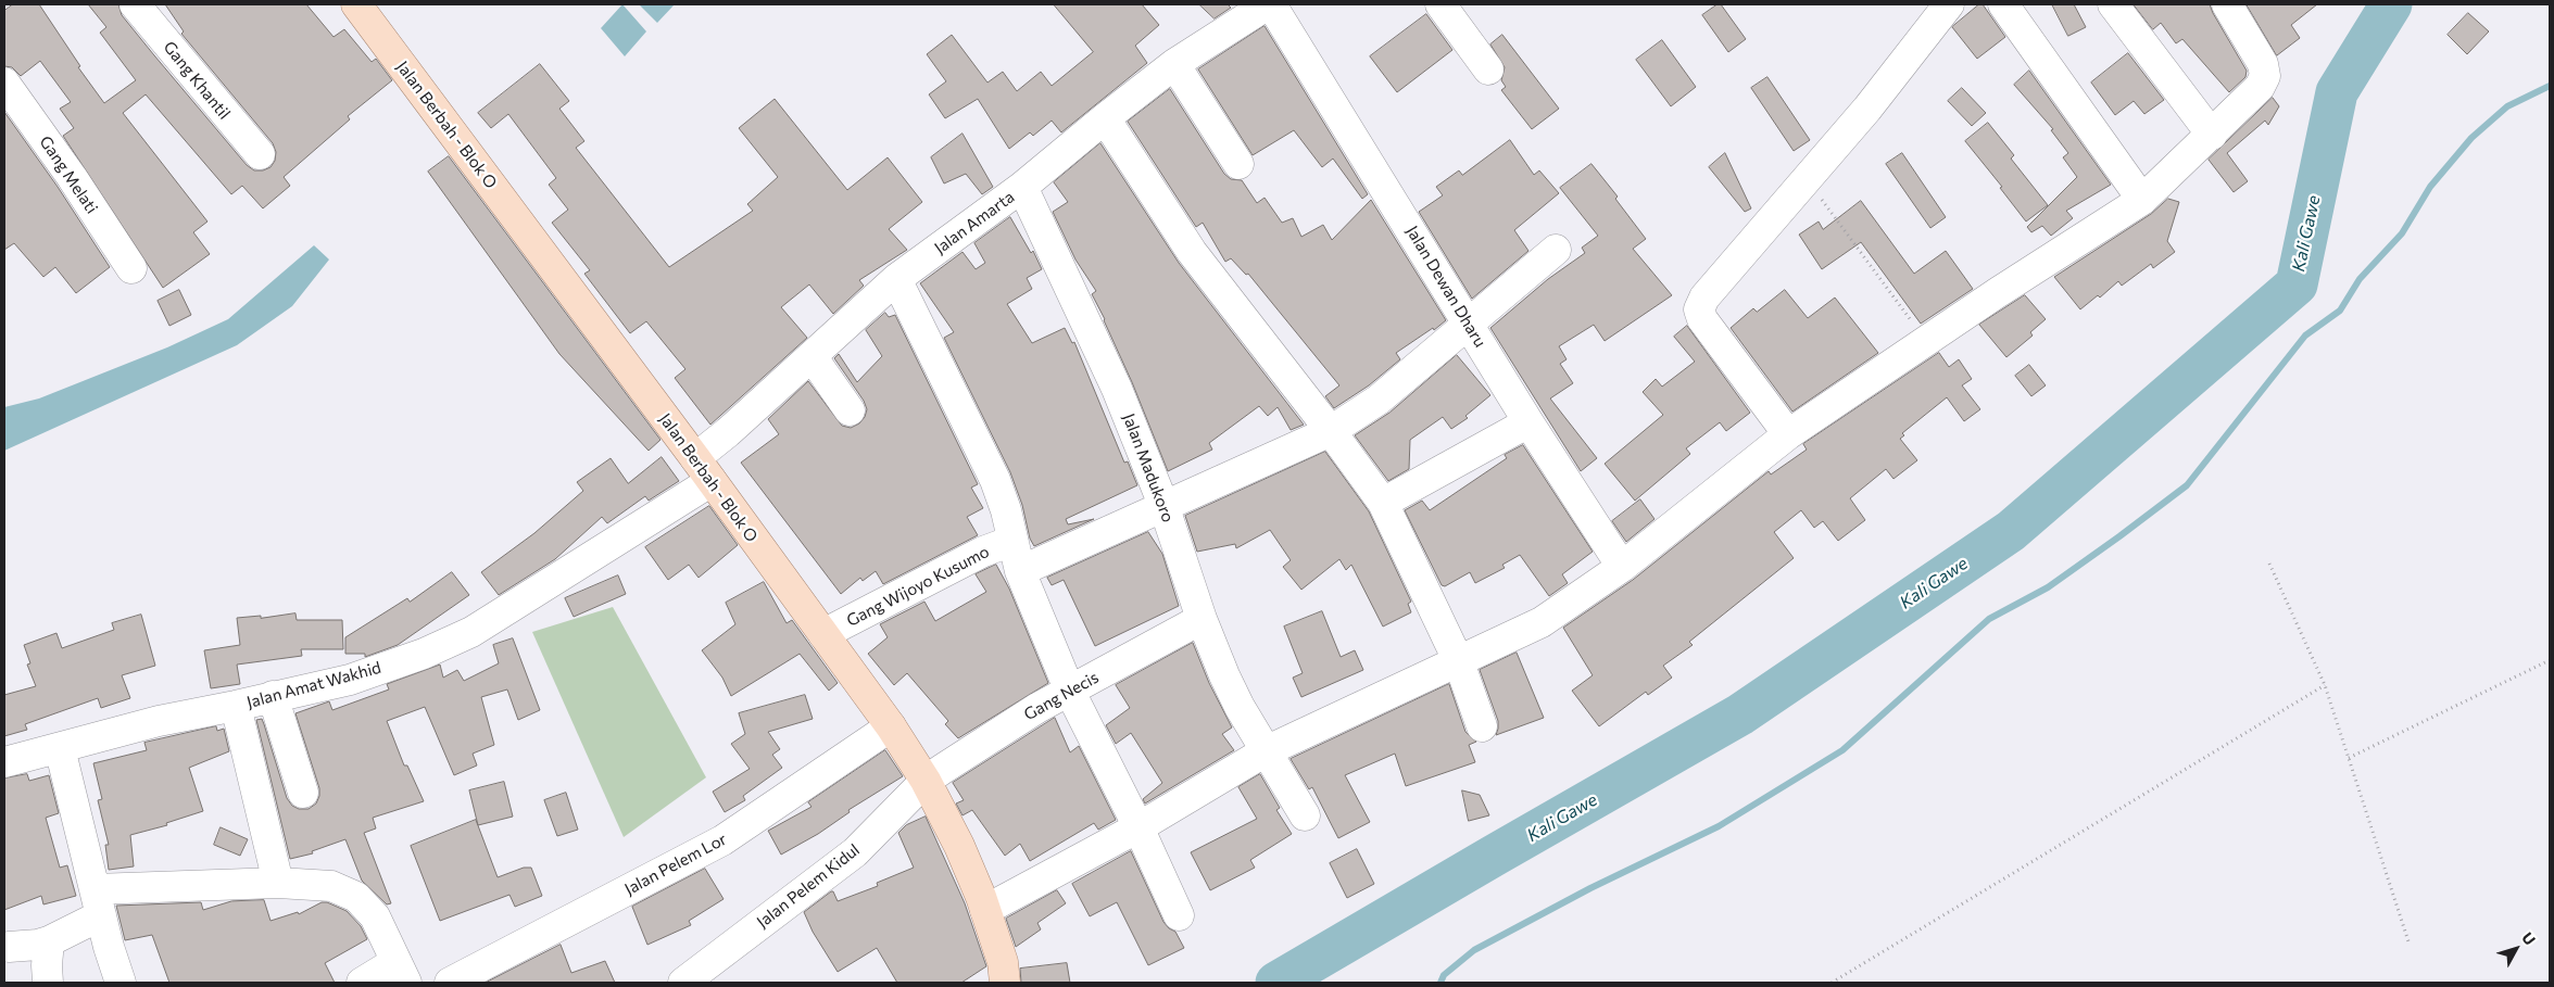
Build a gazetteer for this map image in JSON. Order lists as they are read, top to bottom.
{
  "streets": {
    "main road": ["Jalan Berbah - Blok O"],
    "street": [
      "Gang Khantil",
      "Gang Melati",
      "Jalan Amarta",
      "Jalan Dewan Dharu",
      "Jalan Madukoro",
      "Gang Wijoyo Kusumo",
      "Jalan Amat Wakhid",
      "Gang Necis",
      "Jalan Pelem Lor",
      "Jalan Pelem Kidul"
    ]
  },
  "crossings": [
    ["Jalan Berbah - Blok O", "Jalan Amarta"],
    ["Jalan Berbah - Blok O", "Gang Wijoyo Kusumo"],
    ["Jalan Berbah - Blok O", "Jalan Amat Wakhid"],
    ["Jalan Berbah - Blok O", "Gang Necis"],
    ["Jalan Berbah - Blok O", "Jalan Pelem Lor"],
    ["Jalan Berbah - Blok O", "Jalan Pelem Kidul"],
    ["Jalan Amarta", "Jalan Dewan Dharu"],
    ["Jalan Amarta", "Jalan Madukoro"],
    ["Jalan Amarta", "Jalan Amat Wakhid"],
    ["Jalan Madukoro", "Gang Necis"],
    ["Gang Necis", "Jalan Pelem Kidul"]
  ],
  "water": ["Kali Gawe"],
  "north": "top right"
}
